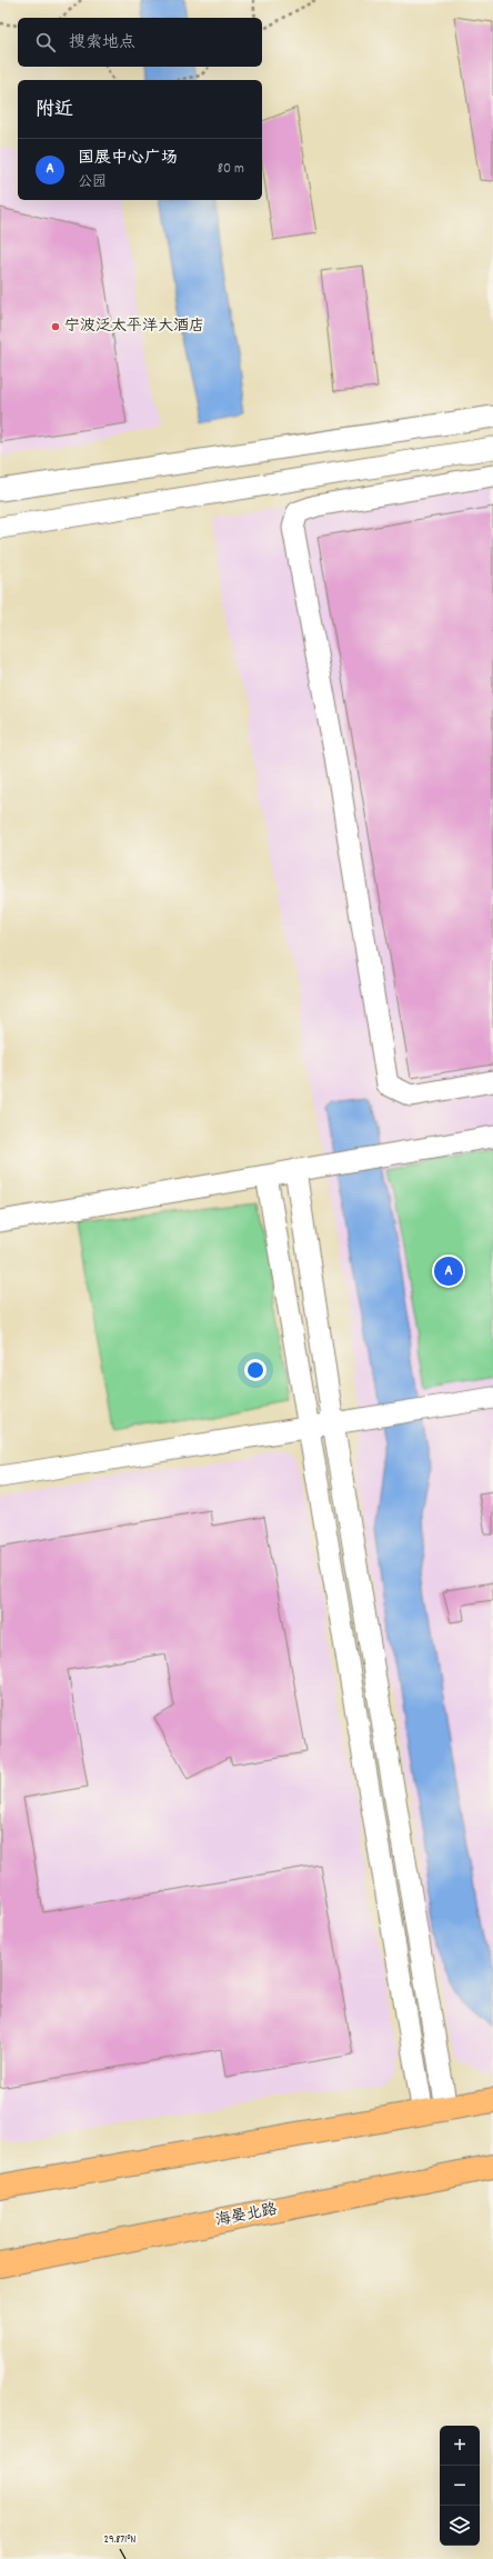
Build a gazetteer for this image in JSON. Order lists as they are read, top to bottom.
{
  "streets": {
    "main road": ["海晏北路"]
  },
  "places": ["宁波泛太平洋大酒店"],
  "page": {
    "search": "搜索地点",
    "heading": "附近",
    "list": [
      {
        "mark": "A",
        "name": "国展中心广场",
        "note": "公园",
        "value": "80 m"
      }
    ],
    "pins": "A",
    "map_buttons": ["+", "−"]
  },
  "coordinates": ["29.871°N"]
}
